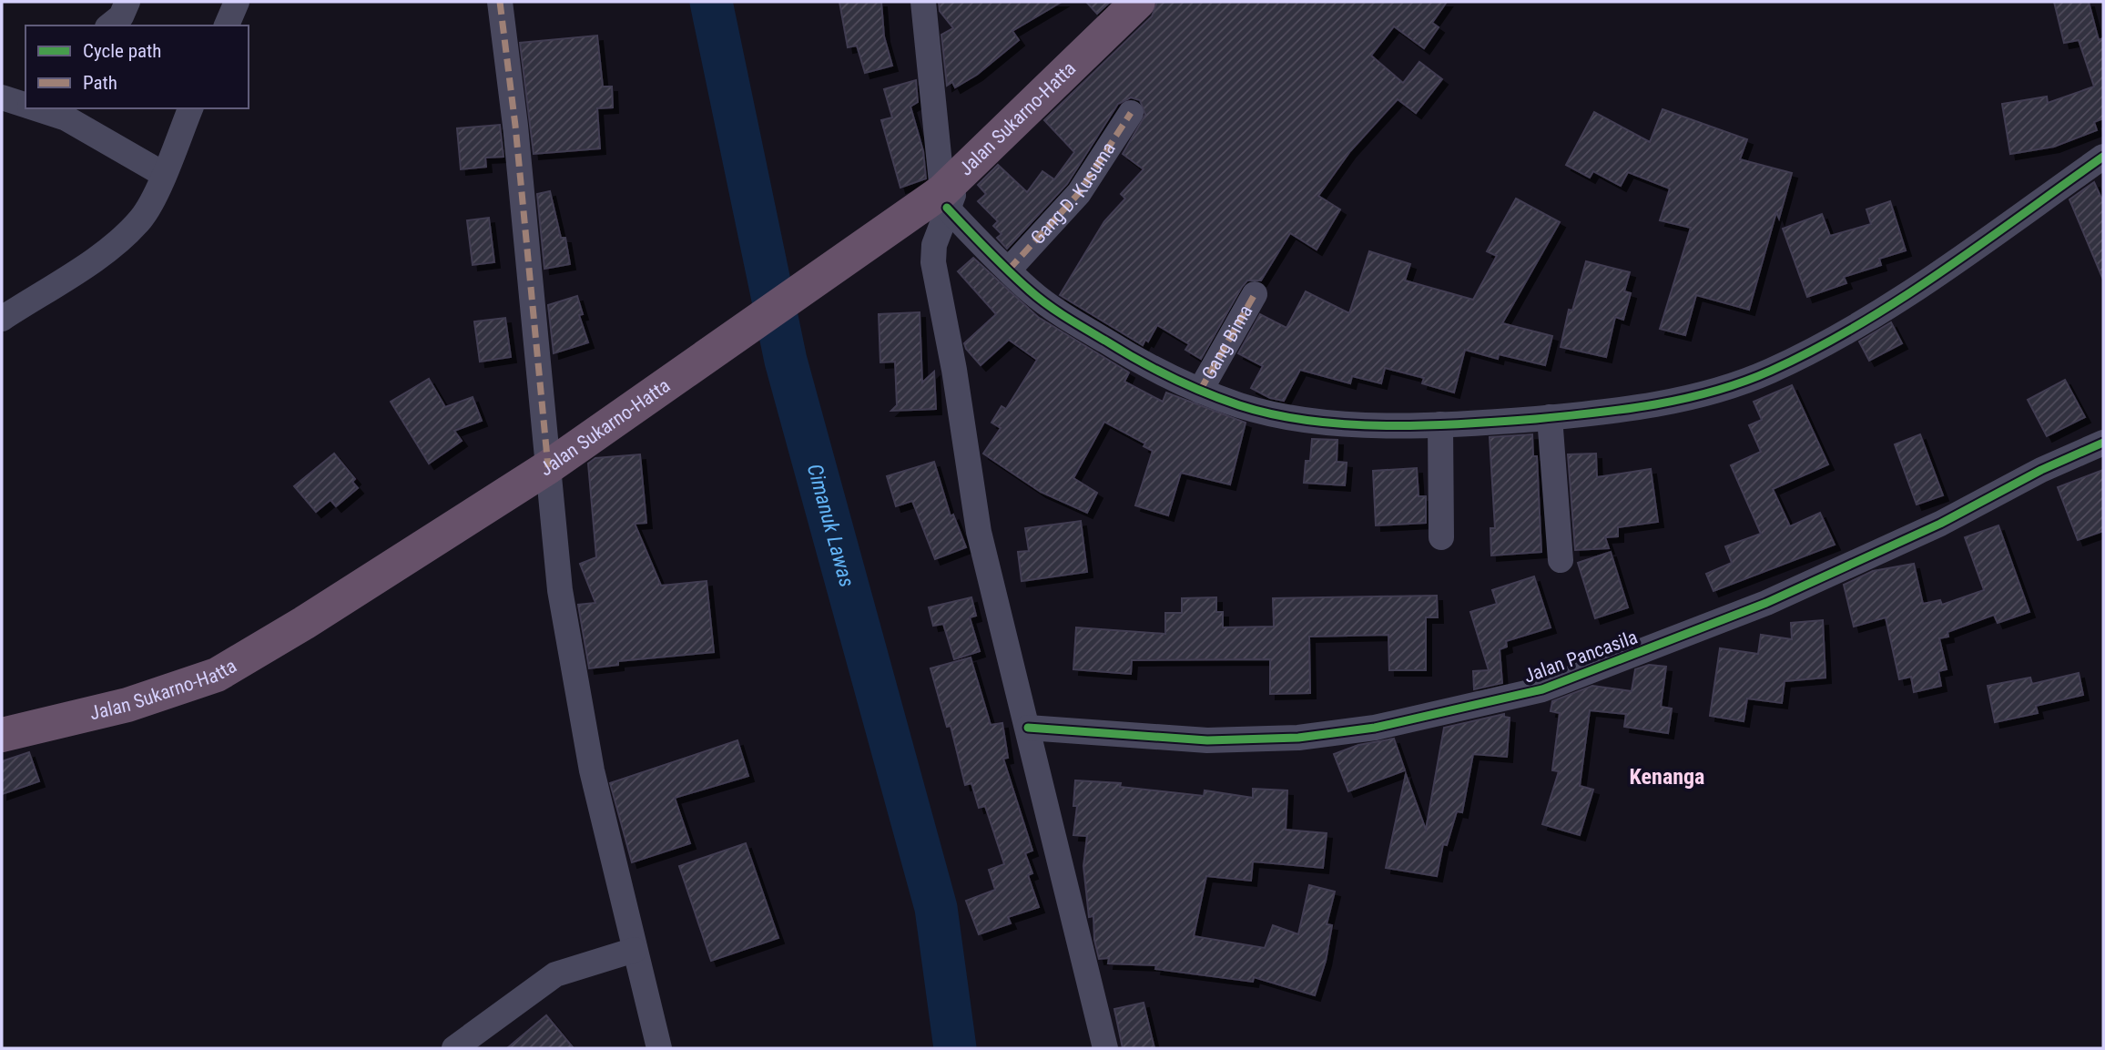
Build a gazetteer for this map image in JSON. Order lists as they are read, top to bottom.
{
  "streets": {
    "highway": ["Jalan Sukarno-Hatta"],
    "street": ["Gang D. Kusuma", "Gang Bima", "Jalan Pancasila"]
  },
  "districts": ["Kenanga"],
  "water": ["Cimanuk Lawas"],
  "legend": ["Cycle path", "Path"]
}
